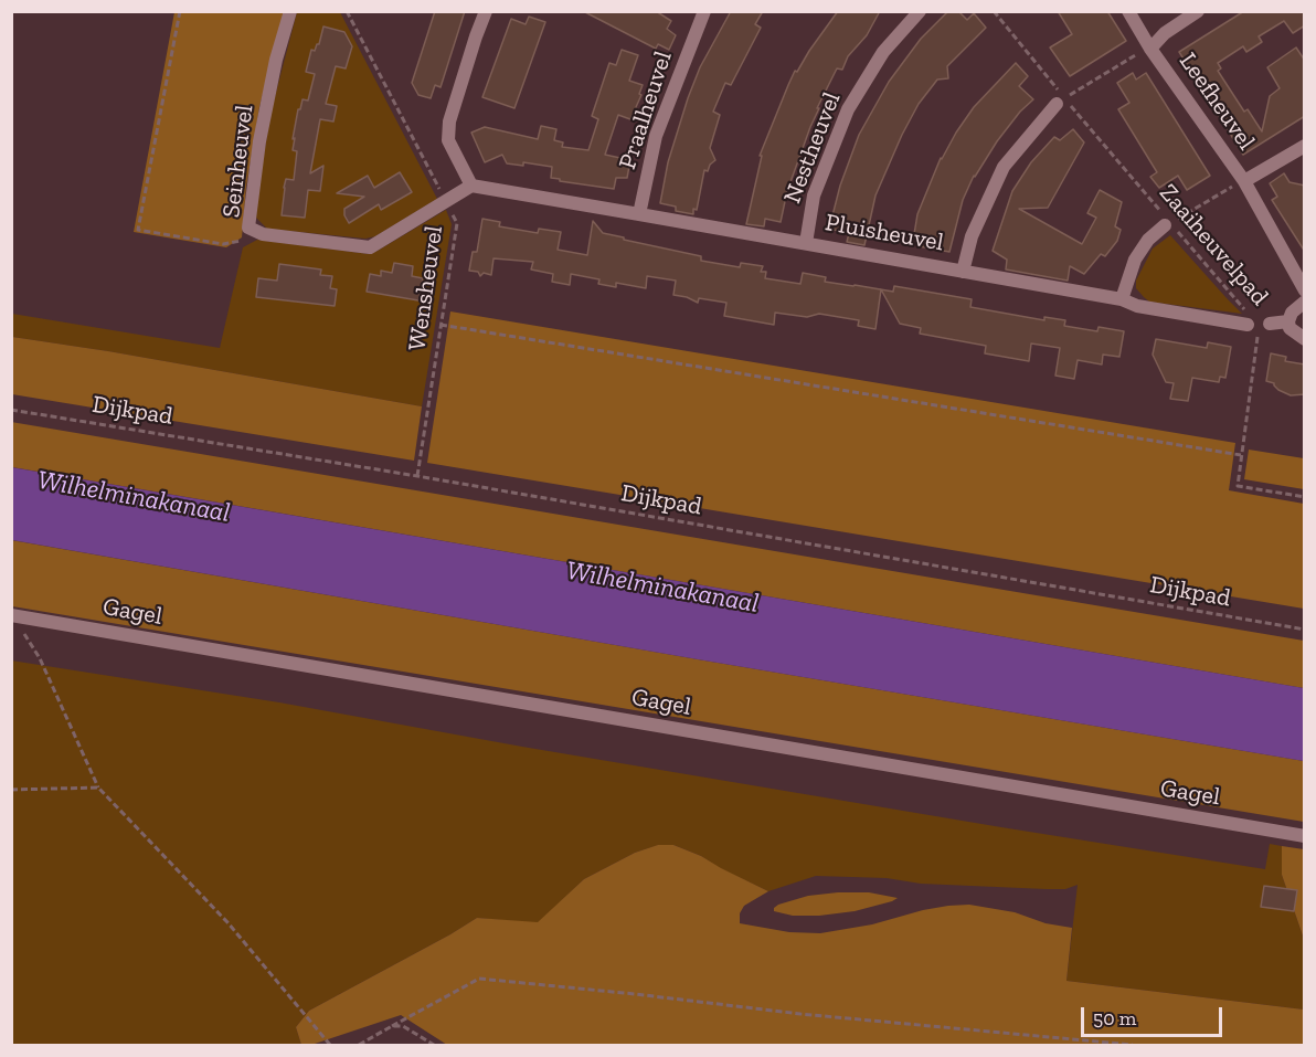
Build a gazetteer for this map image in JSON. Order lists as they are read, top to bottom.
{
  "streets": {
    "street": [
      "Leefheuvel",
      "Praalheuvel",
      "Nestheuvel",
      "Seinheuvel",
      "Pluisheuvel",
      "Gagel"
    ],
    "path": ["Zaaiheuvelpad", "Wensheuvel", "Dijkpad"]
  },
  "crossings": [
    ["Praalheuvel", "Pluisheuvel"],
    ["Nestheuvel", "Pluisheuvel"],
    ["Seinheuvel", "Wensheuvel"],
    ["Pluisheuvel", "Zaaiheuvelpad"],
    ["Wensheuvel", "Dijkpad"]
  ],
  "water": ["Wilhelminakanaal"],
  "scale_bar": "50 m"
}
